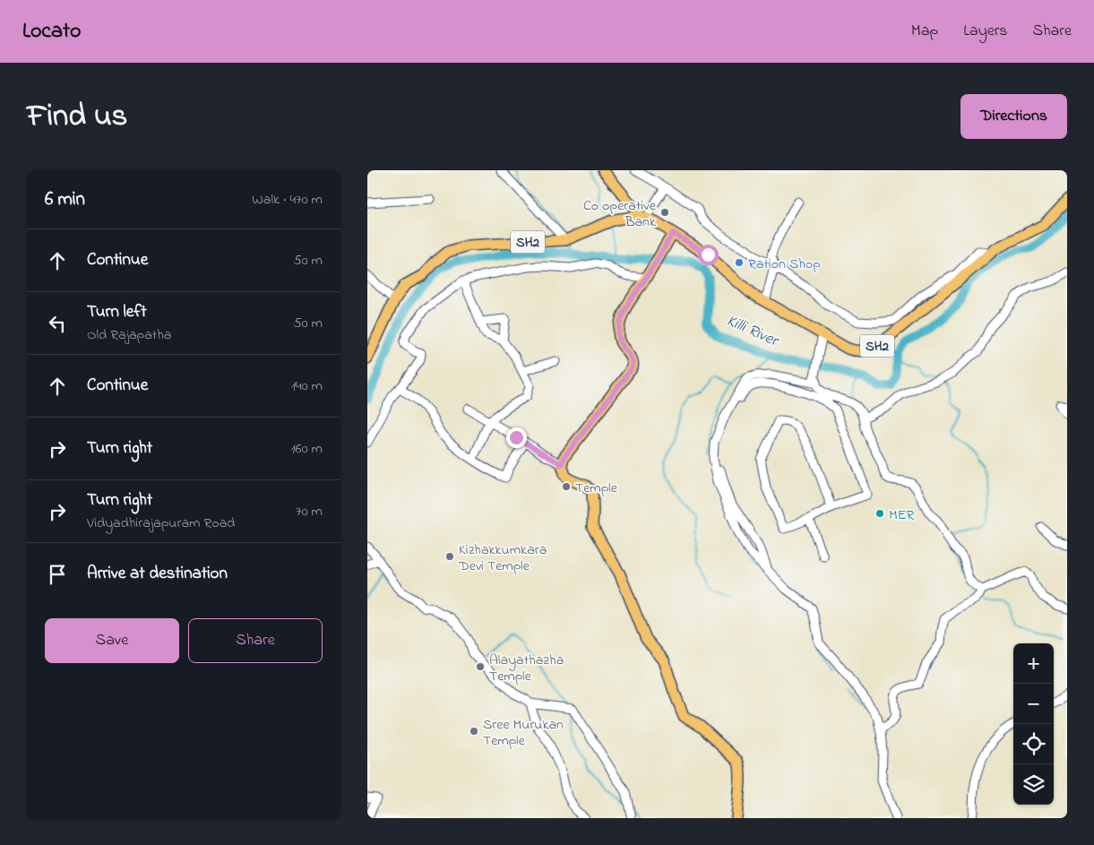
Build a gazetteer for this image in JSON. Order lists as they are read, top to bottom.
{
  "streets": {
    "main road": ["SH2"]
  },
  "water": ["Killi River"],
  "places": [
    "Co operative Bank",
    "Ration Shop",
    "Temple",
    "MER",
    "Kizhakkumkara Devi Temple",
    "Alayathazha Temple",
    "Sree Murukan Temple"
  ],
  "page": {
    "header": "Locato",
    "nav": ["Map", "Layers", "Share"],
    "title": "Find us",
    "buttons": [
      "Directions",
      ["Save", "Share"]
    ],
    "heading": ["6 min", "Walk · 470 m"],
    "list": [
      ["Continue", "50 m"],
      ["Turn left", "Old Rajapatha", "50 m"],
      ["Continue", "140 m"],
      ["Turn right", "160 m"],
      ["Turn right", "Vidyadhirajapuram Road", "70 m"],
      "Arrive at destination"
    ],
    "map_buttons": ["+", "−"]
  }
}
